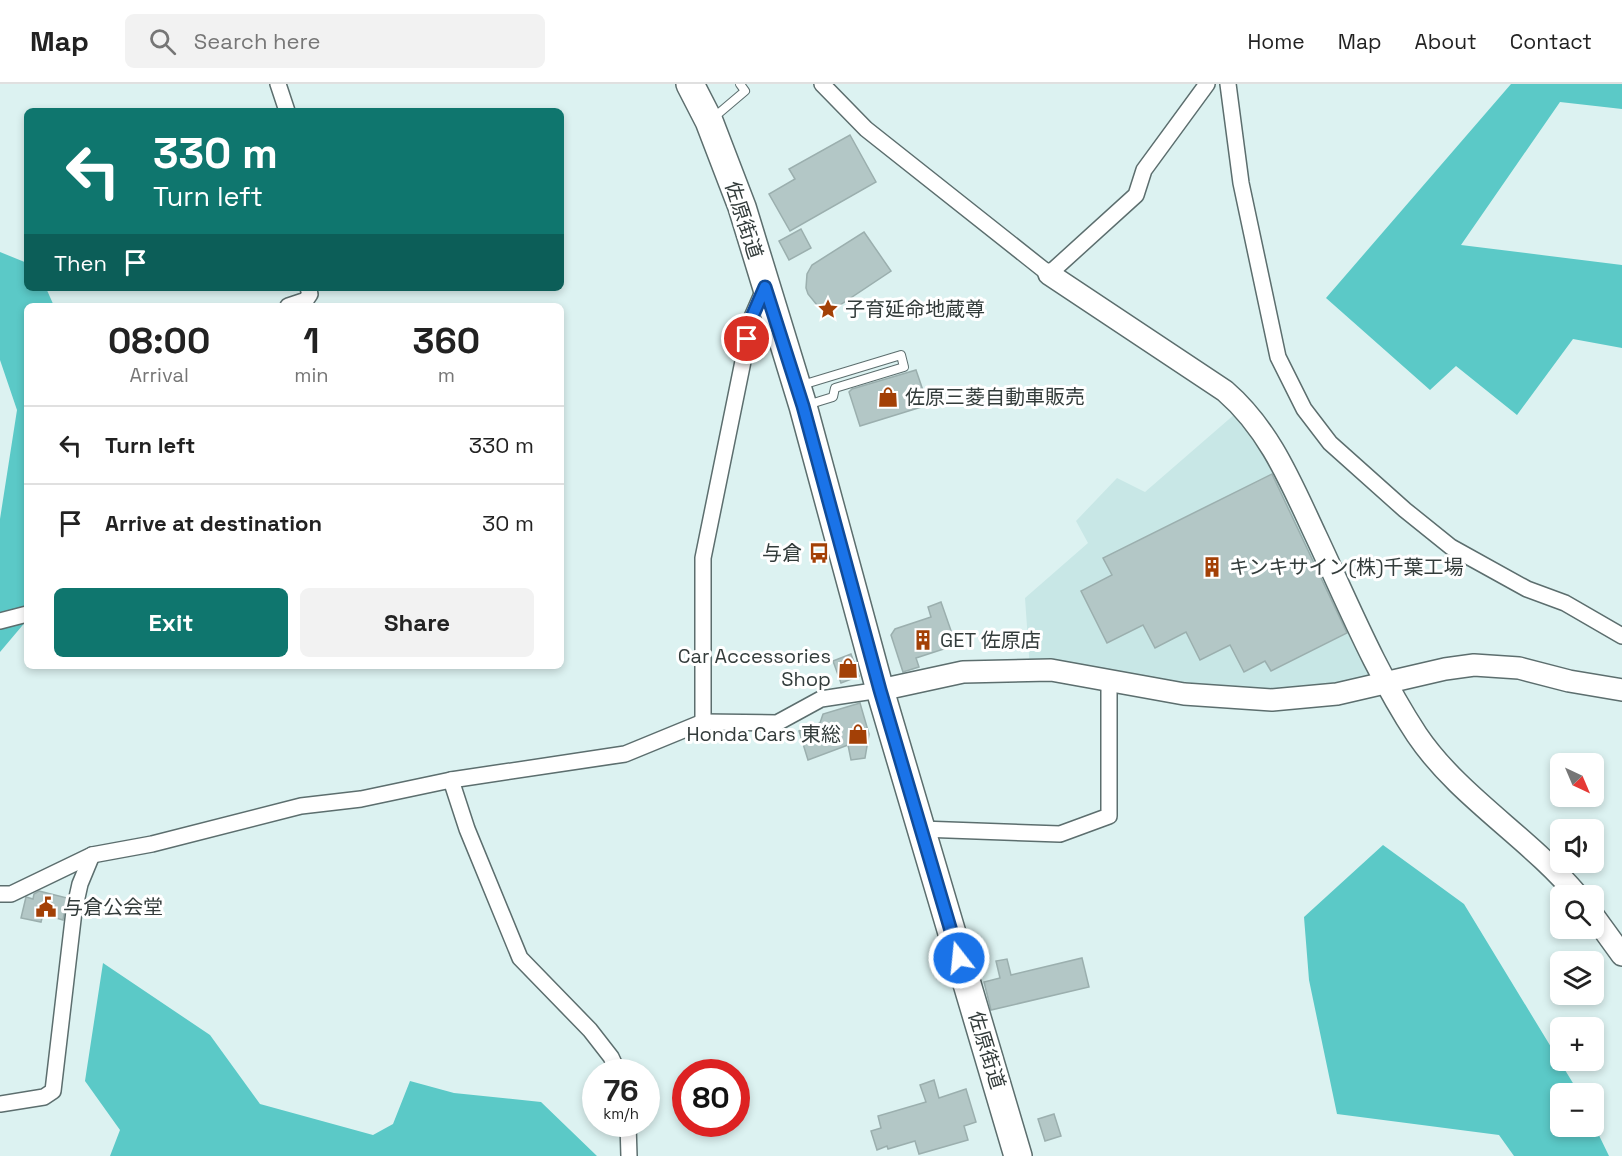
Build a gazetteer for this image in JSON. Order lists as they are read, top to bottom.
{
  "streets": {
    "highway": ["佐原街道"]
  },
  "places": {
    "place": ["子育延命地蔵尊"],
    "shop": ["佐原三菱自動車販売", "Car Accessories Shop", "Honda Cars 東総"],
    "bus stop": ["与倉"],
    "building": ["キンキサイン(株)千葉工場", "GET 佐原店"],
    "public building": ["与倉公会堂"]
  },
  "north": "bottom right",
  "page": {
    "header": "Map",
    "search": "Search here",
    "nav": [
      "Home",
      "Map",
      "About",
      "Contact"
    ],
    "turn": ["330 m", "Turn left"],
    "then": "Then",
    "eta": [
      "08:00",
      "Arrival",
      "1",
      "min",
      "360",
      "m"
    ],
    "list": [
      {
        "name": "Turn left",
        "value": "330 m"
      },
      {
        "name": "Arrive at destination",
        "value": "30 m"
      }
    ],
    "buttons": ["Exit", "Share"],
    "map_buttons": ["+", "−"],
    "speed": "76 km/h",
    "limit": "80"
  }
}
